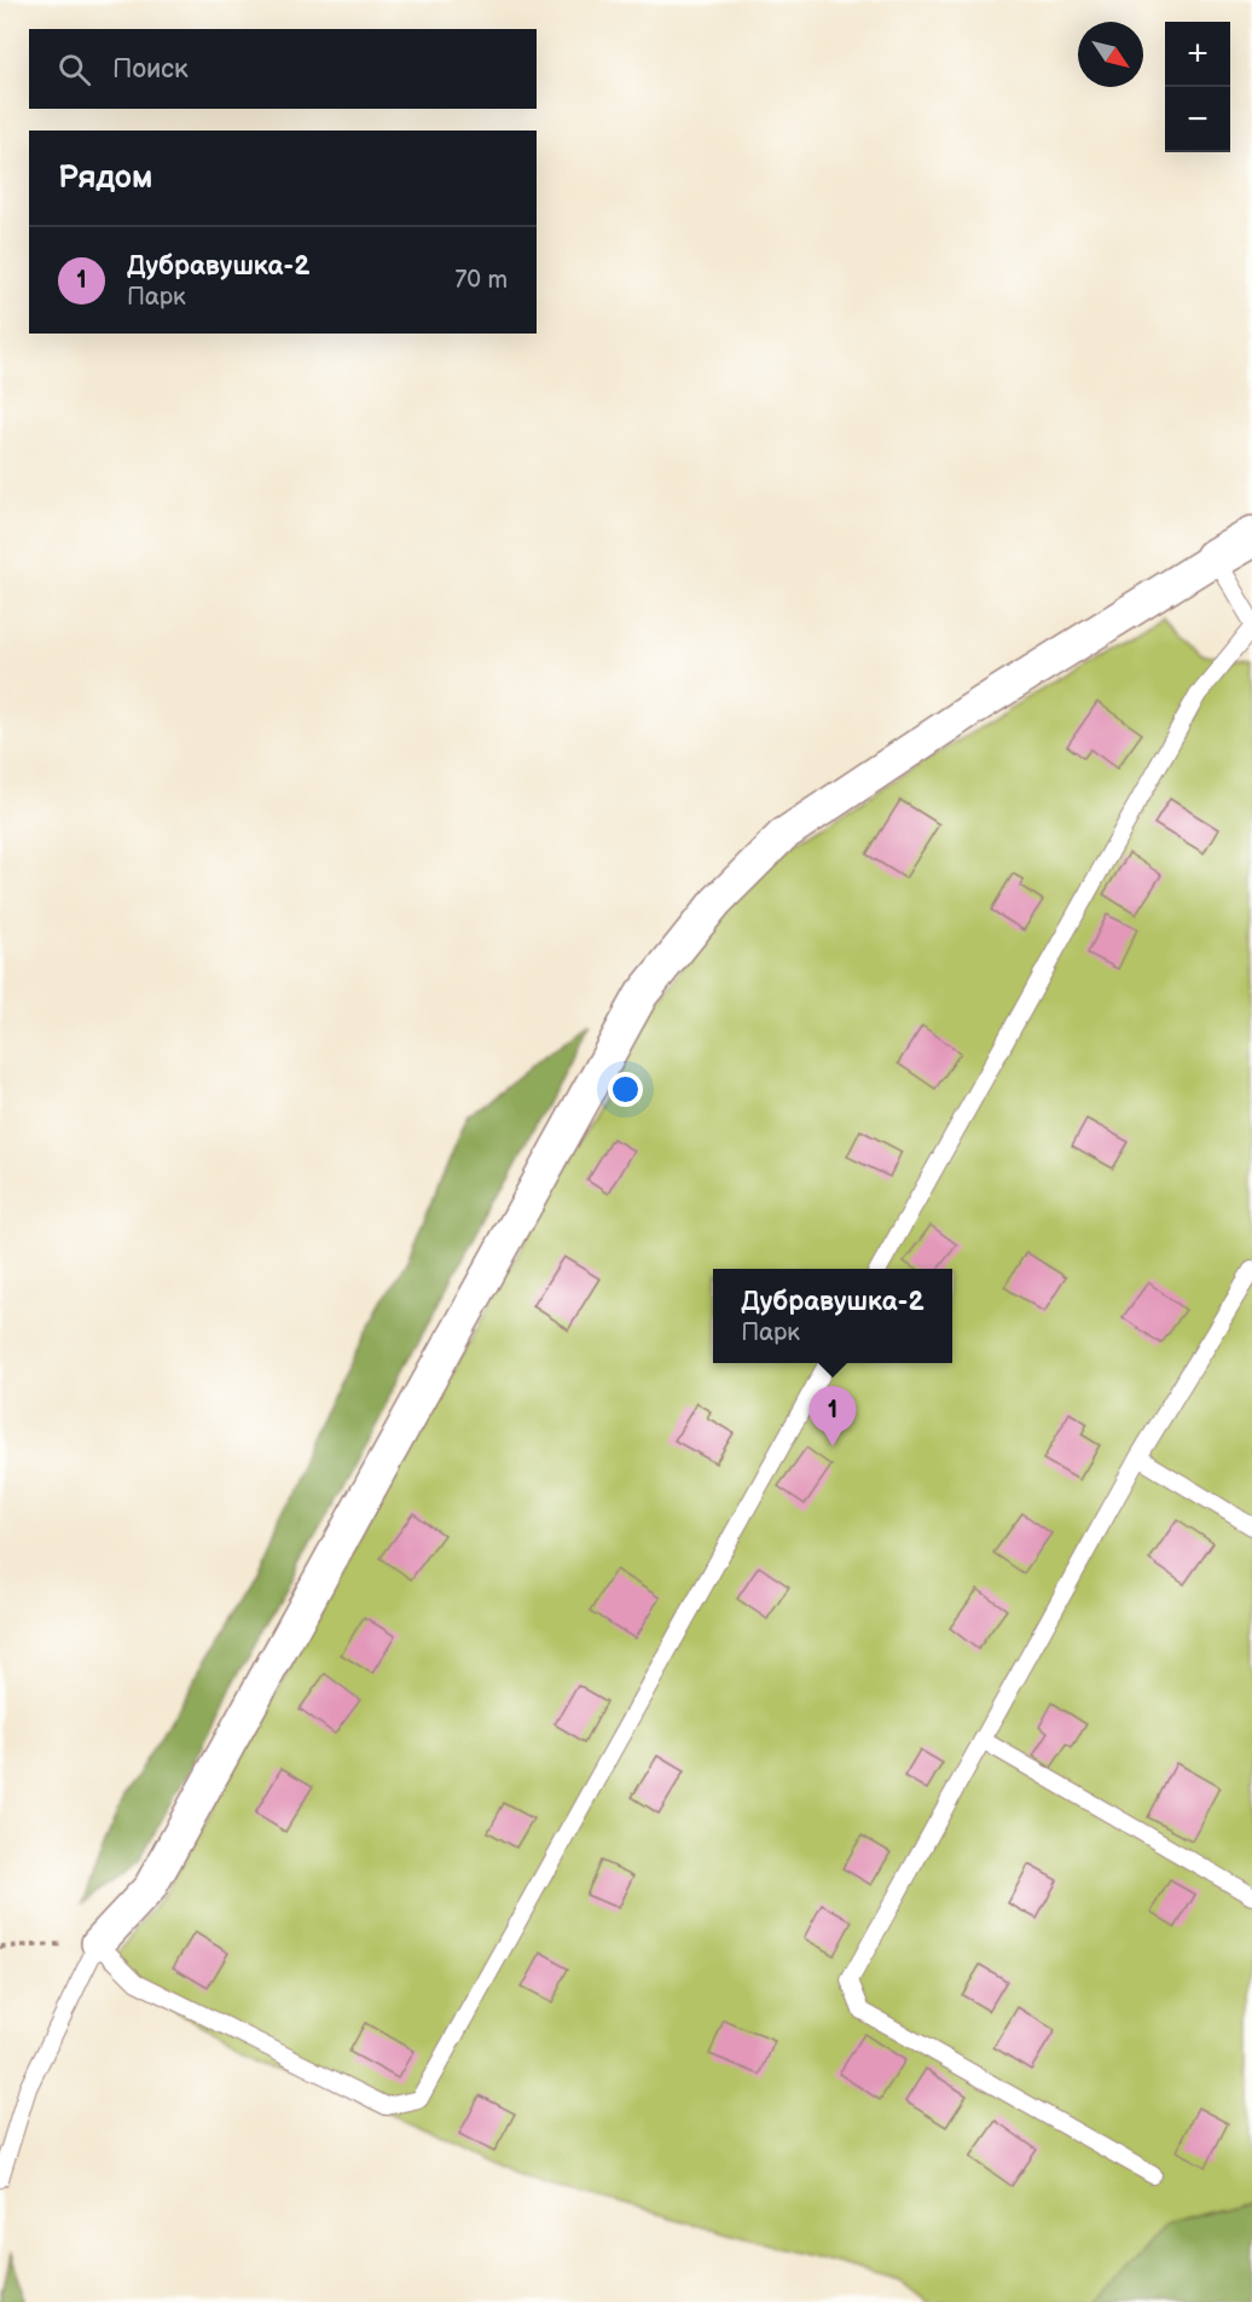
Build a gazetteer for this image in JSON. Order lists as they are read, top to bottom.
{
  "north": "bottom right",
  "page": {
    "map_buttons": ["+", "−"],
    "search": "Поиск",
    "heading": "Рядом",
    "list": [
      {
        "mark": "1",
        "name": "Дубравушка-2",
        "note": "Парк",
        "value": "70 m"
      }
    ],
    "popup": ["Дубравушка-2", "Парк"],
    "pins": "1"
  }
}
